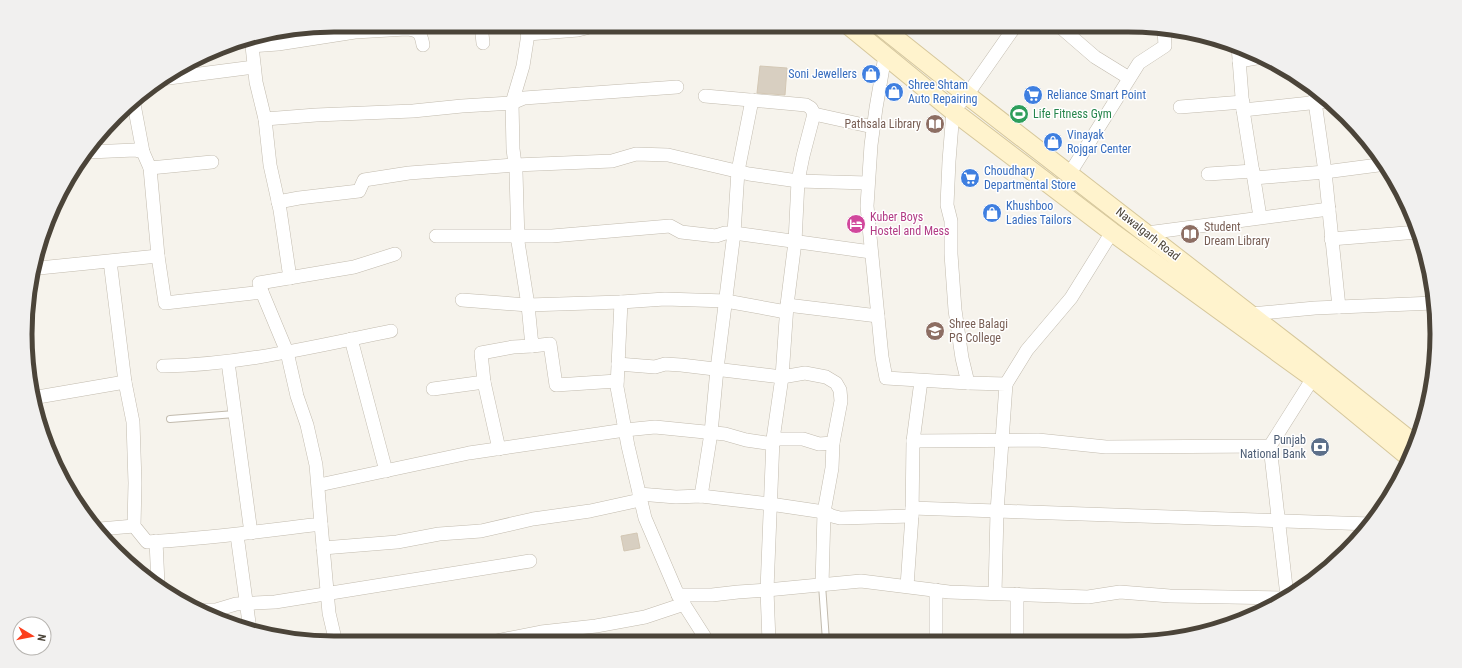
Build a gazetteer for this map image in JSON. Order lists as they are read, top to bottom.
{
  "streets": {
    "street": ["Nawalgarh Road"]
  },
  "places": {
    "shop": [
      "Soni Jewellers",
      "Shree Shtam Auto Repairing",
      "Vinayak Rojgar Center",
      "Khushboo Ladies Tailors"
    ],
    "supermarket": ["Reliance Smart Point", "Choudhary Departmental Store"],
    "sports": ["Life Fitness Gym"],
    "library": ["Pathsala Library", "Student Dream Library"],
    "hotel": ["Kuber Boys Hostel and Mess"],
    "school or university": ["Shree Balagi PG College"],
    "bank": ["Punjab National Bank"]
  },
  "north": "right"
}
